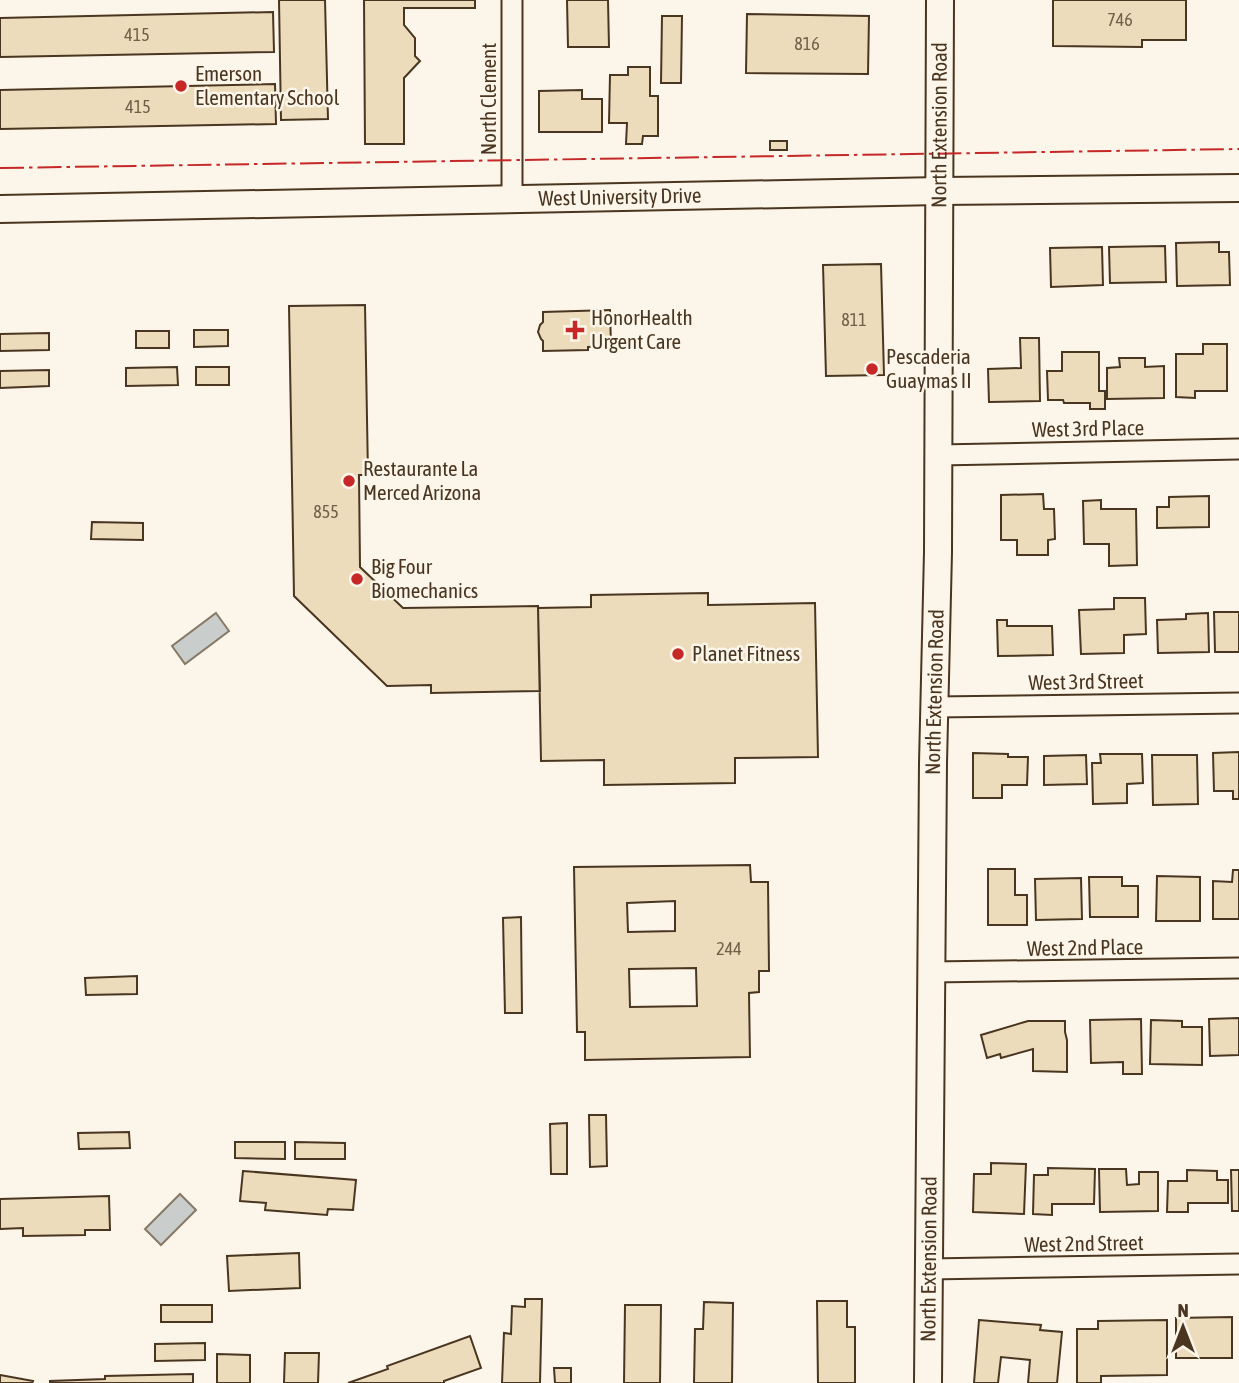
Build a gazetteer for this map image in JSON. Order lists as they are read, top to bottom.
{
  "streets": {
    "street": [
      "North Clement",
      "North Extension Road",
      "West University Drive",
      "West 3rd Place",
      "West 3rd Street",
      "West 2nd Place",
      "West 2nd Street"
    ]
  },
  "crossings": [
    ["North Clement", "West University Drive"],
    ["North Extension Road", "West University Drive"],
    ["North Extension Road", "West 3rd Place"],
    ["North Extension Road", "West 3rd Street"],
    ["North Extension Road", "West 2nd Place"],
    ["North Extension Road", "West 2nd Street"]
  ],
  "places": {
    "other": [
      "Emerson Elementary School",
      "Pescaderia Guaymas II",
      "Restaurante La Merced Arizona",
      "Big Four Biomechanics",
      "Planet Fitness"
    ],
    "health": ["HonorHealth Urgent Care"]
  },
  "house_numbers": [
    "746",
    "415",
    "816",
    "415",
    "811",
    "855",
    "244"
  ],
  "north": "top"
}
